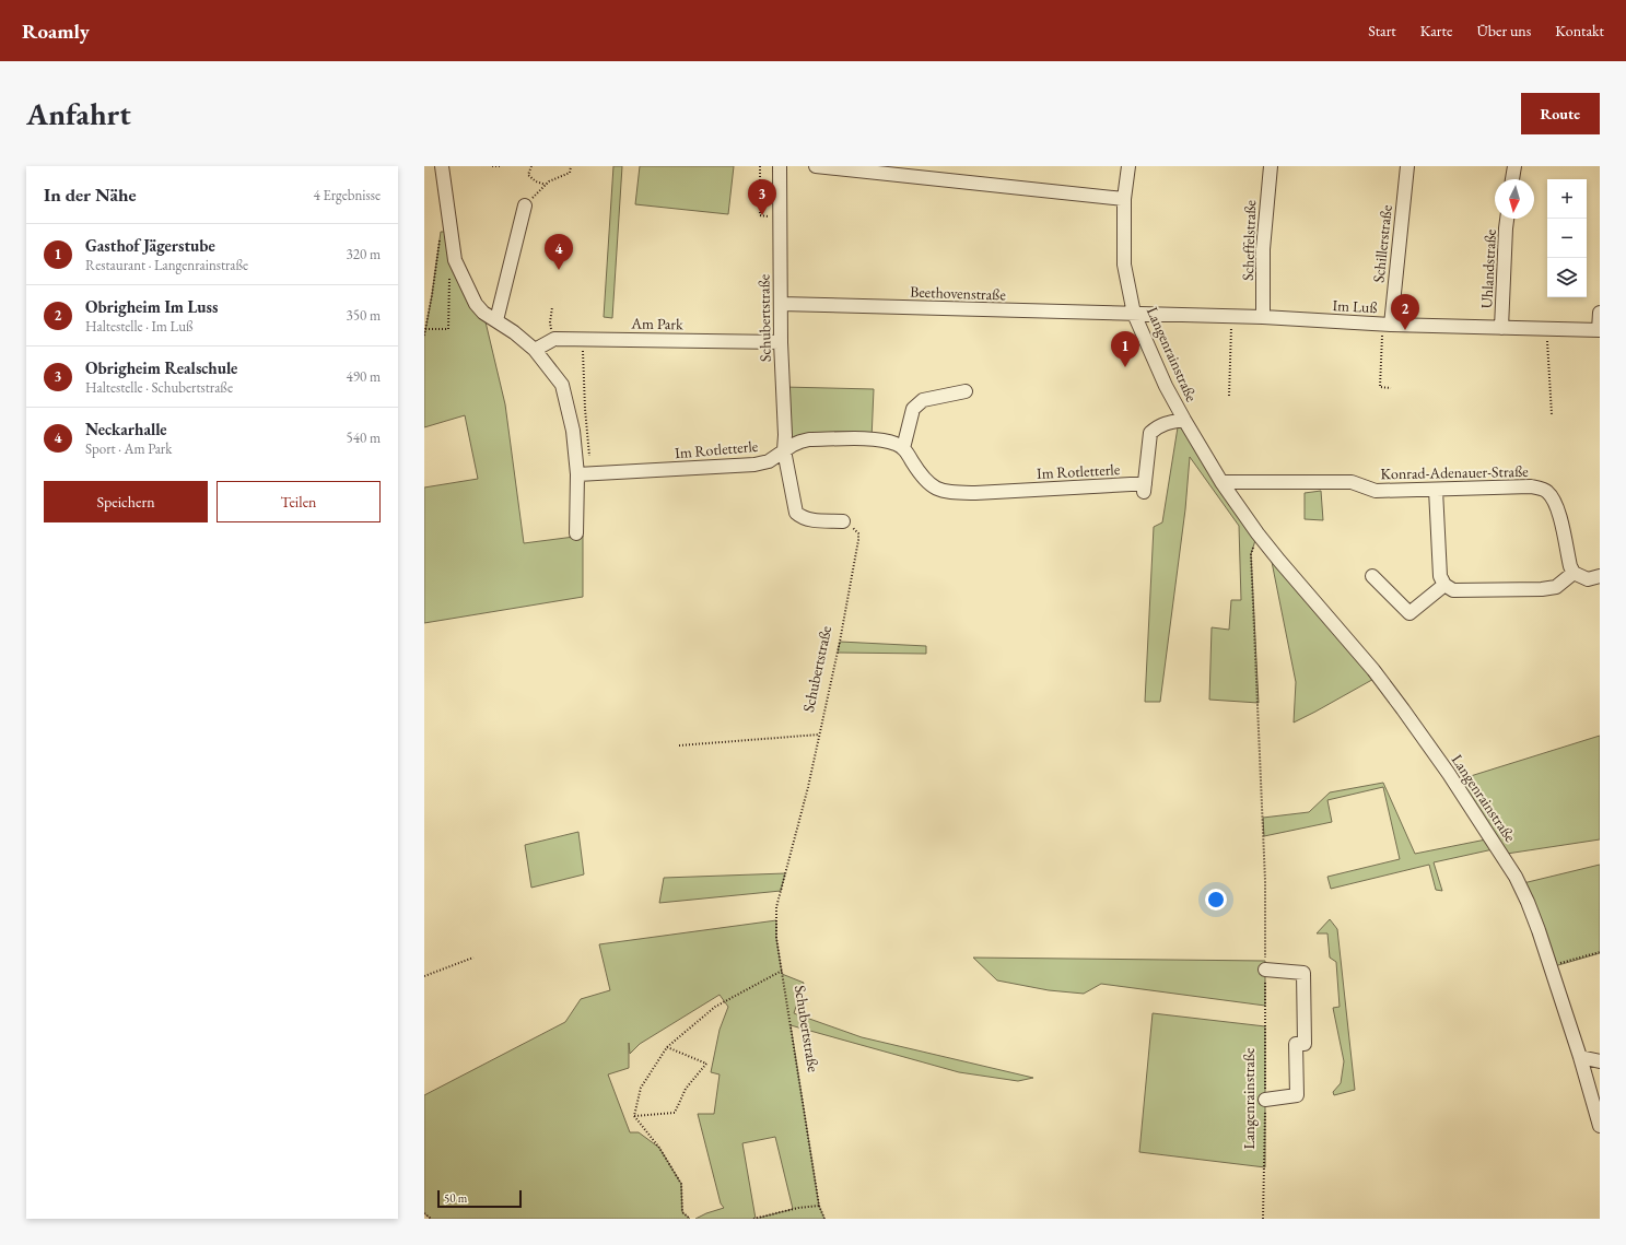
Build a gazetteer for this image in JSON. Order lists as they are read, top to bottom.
{
  "streets": {
    "street": [
      "Scheffelstraße",
      "Schillerstraße",
      "Uhlandstraße",
      "Beethovenstraße",
      "Im Luß",
      "Schubertstraße",
      "Am Park",
      "Langenrainstraße",
      "Im Rotletterle",
      "Konrad-Adenauer-Straße"
    ]
  },
  "crossings": [
    ["Scheffelstraße", "Im Luß"],
    ["Schillerstraße", "Im Luß"],
    ["Uhlandstraße", "Im Luß"],
    ["Beethovenstraße", "Im Luß"],
    ["Beethovenstraße", "Schubertstraße"],
    ["Beethovenstraße", "Langenrainstraße"],
    ["Im Luß", "Langenrainstraße"],
    ["Schubertstraße", "Am Park"],
    ["Schubertstraße", "Im Rotletterle"],
    ["Langenrainstraße", "Im Rotletterle"],
    ["Langenrainstraße", "Konrad-Adenauer-Straße"]
  ],
  "scale_bar": "50 m",
  "north": "bottom",
  "page": {
    "header": "Roamly",
    "nav": [
      "Start",
      "Karte",
      "Über uns",
      "Kontakt"
    ],
    "buttons": [
      "Route",
      ["Speichern", "Teilen"]
    ],
    "title": "Anfahrt",
    "heading": ["In der Nähe", "4 Ergebnisse"],
    "map_buttons": ["+", "−"],
    "pins": [
      "3",
      "4",
      "2",
      "1"
    ],
    "list": [
      {
        "mark": "1",
        "name": "Gasthof Jägerstube",
        "note": "Restaurant · Langenrainstraße",
        "value": "320 m"
      },
      {
        "mark": "2",
        "name": "Obrigheim Im Luss",
        "note": "Haltestelle · Im Luß",
        "value": "350 m"
      },
      {
        "mark": "3",
        "name": "Obrigheim Realschule",
        "note": "Haltestelle · Schubertstraße",
        "value": "490 m"
      },
      {
        "mark": "4",
        "name": "Neckarhalle",
        "note": "Sport · Am Park",
        "value": "540 m"
      }
    ],
    "scale": "50 m"
  }
}
